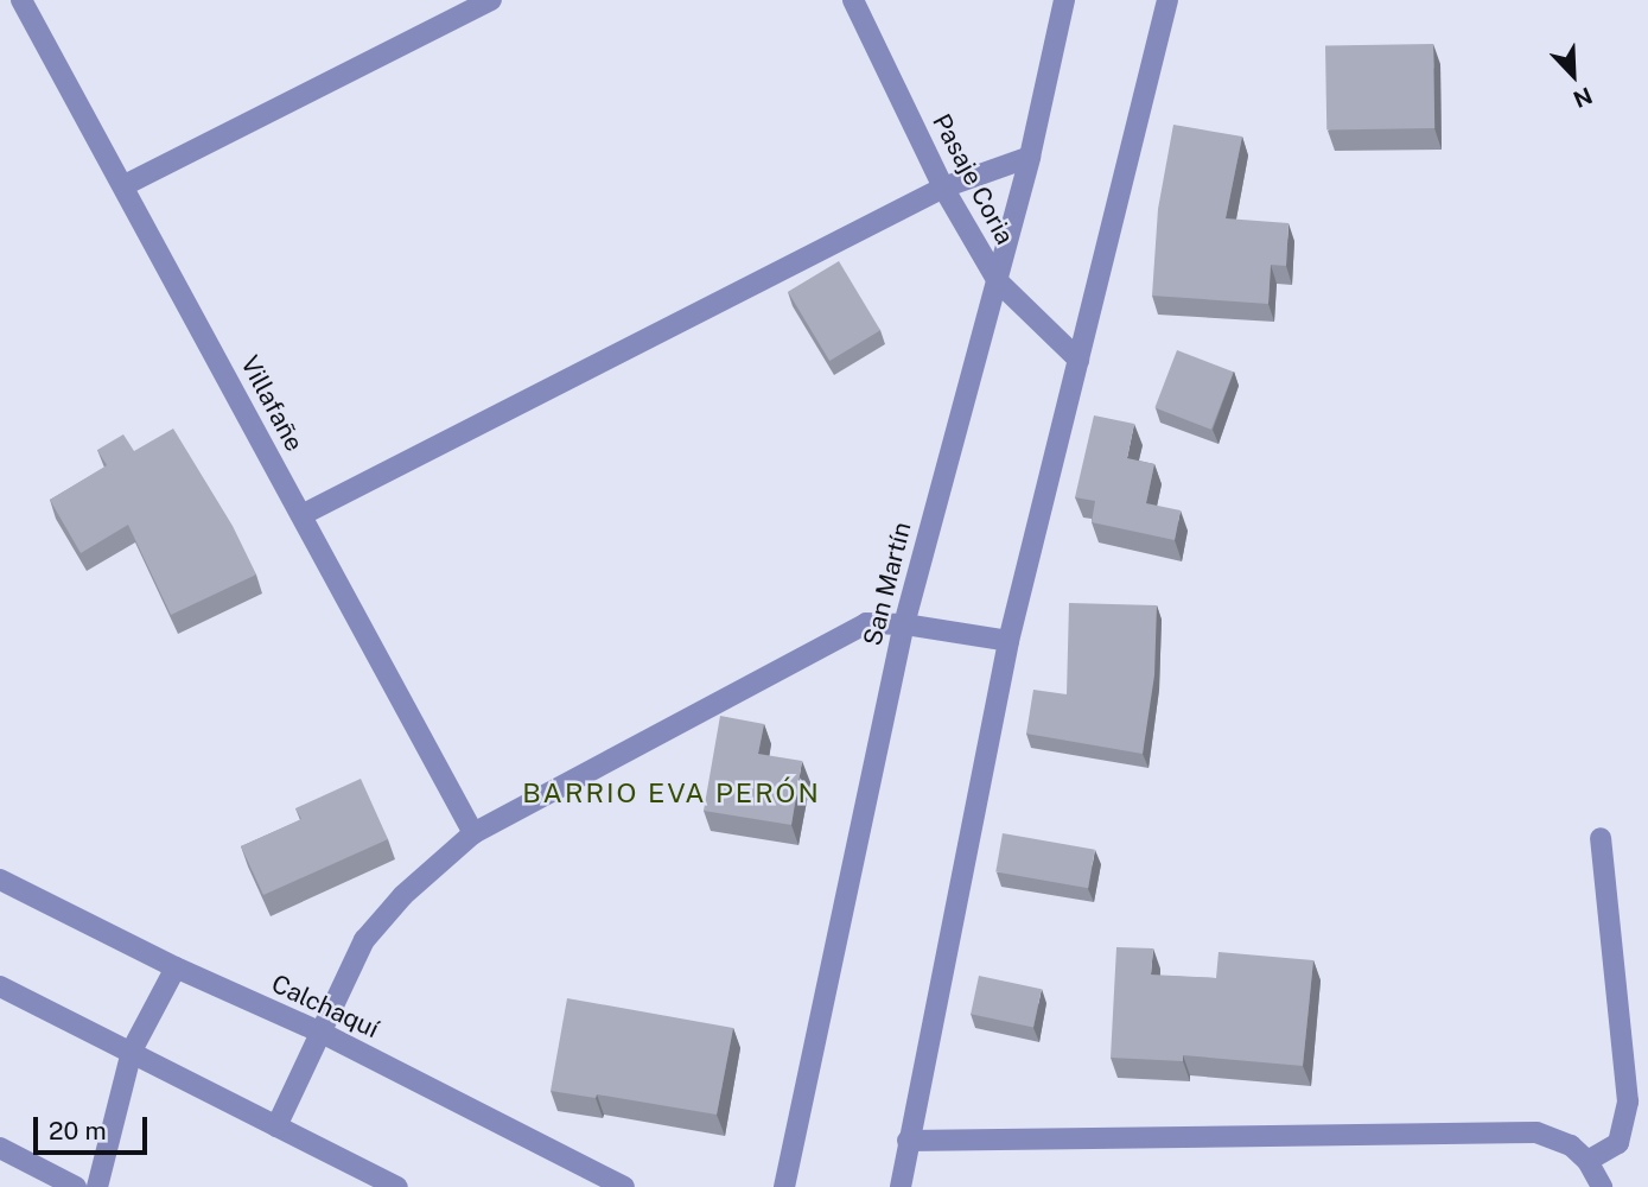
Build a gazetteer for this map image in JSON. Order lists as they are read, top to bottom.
{
  "streets": {
    "street": [
      "Pasaje Coria",
      "Villafañe",
      "San Martín",
      "Calchaquí"
    ]
  },
  "crossings": [
    ["Pasaje Coria", "San Martín"]
  ],
  "districts": ["BARRIO EVA PERÓN"],
  "scale_bar": "20 m",
  "north": "bottom right"
}
